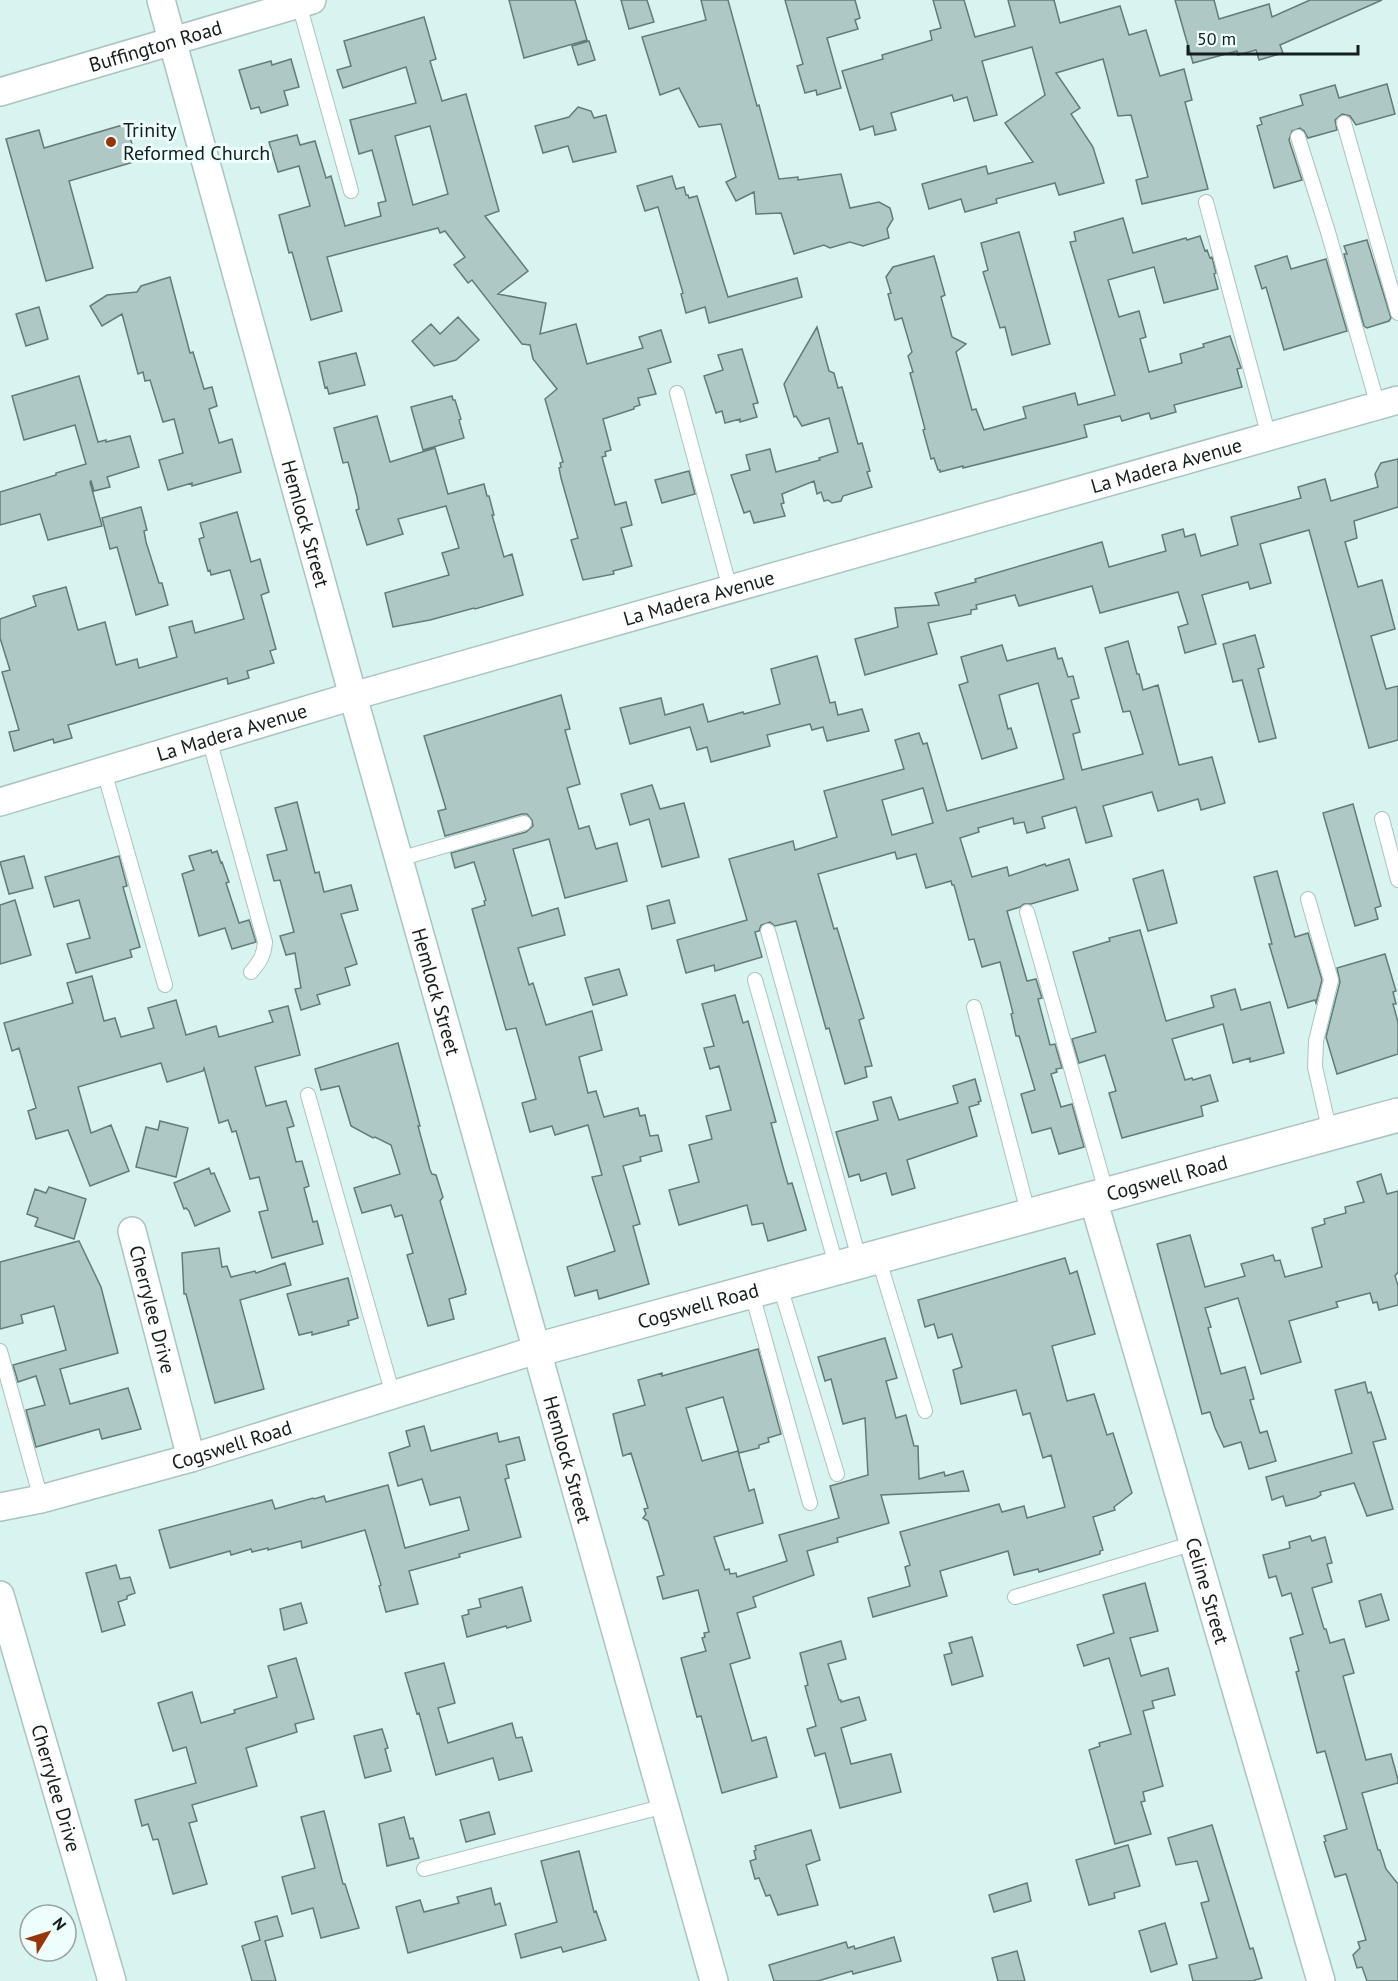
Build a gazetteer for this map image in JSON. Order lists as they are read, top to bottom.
{
  "streets": {
    "street": [
      "Buffington Road",
      "La Madera Avenue",
      "Hemlock Street",
      "Cogswell Road",
      "Cherrylee Drive",
      "Celine Street"
    ]
  },
  "crossings": [
    ["Buffington Road", "Hemlock Street"],
    ["La Madera Avenue", "Hemlock Street"],
    ["Hemlock Street", "Cogswell Road"],
    ["Cogswell Road", "Cherrylee Drive"],
    ["Cogswell Road", "Celine Street"]
  ],
  "places": ["Trinity Reformed Church"],
  "scale_bar": "50 m",
  "north": "top right"
}
